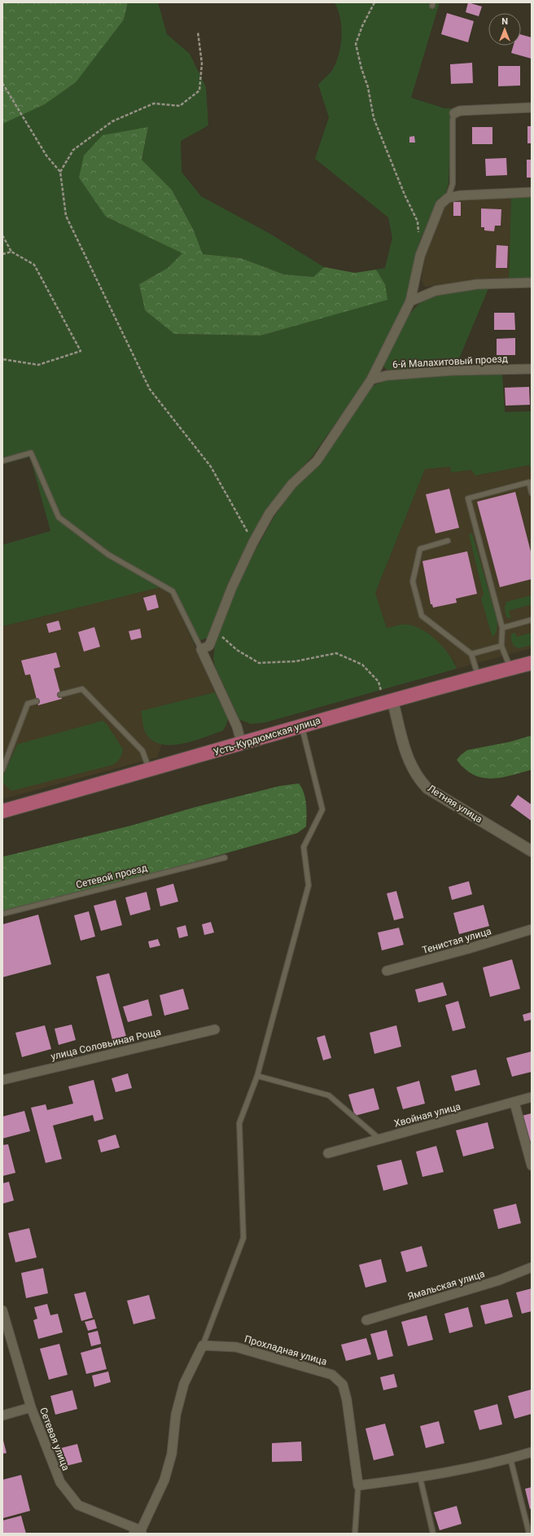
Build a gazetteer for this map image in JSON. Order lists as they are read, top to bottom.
{
  "streets": {
    "main road": ["Усть-Курдюмская улица"],
    "street": [
      "6-й Малахитовый проезд",
      "Летняя улица",
      "Тенистая улица",
      "улица Соловьиная Роща",
      "Хвойная улица",
      "Ямальская улица",
      "Прохладная улица",
      "Сетевая улица"
    ],
    "lane": ["Сетевой проезд"]
  },
  "crossings": [
    ["Усть-Курдюмская улица", "Летняя улица"]
  ],
  "north": "top"
}
